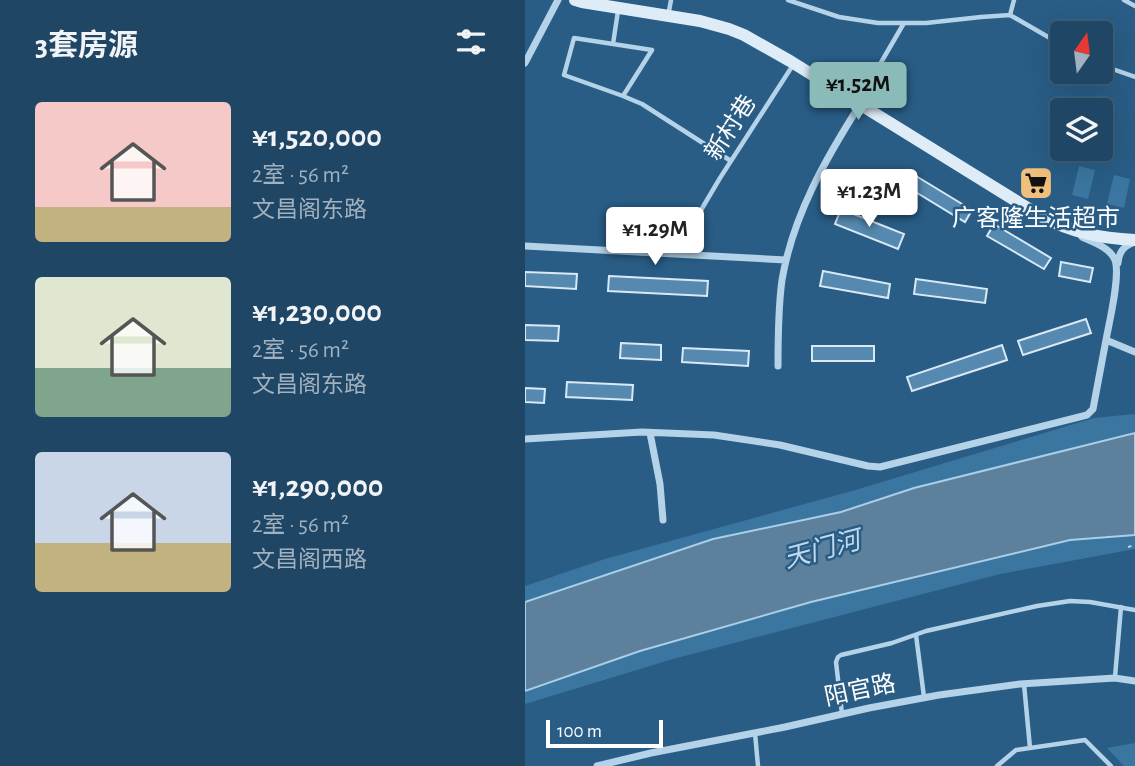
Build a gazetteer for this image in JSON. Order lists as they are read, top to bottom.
{
  "streets": {
    "street": ["阳官路"],
    "lane": ["新村巷"]
  },
  "water": ["天门河"],
  "places": {
    "supermarket": ["广客隆生活超市"]
  },
  "scale_bar": "100 m",
  "north": "top",
  "page": {
    "heading": "3套房源",
    "price": ["¥1.52M", "¥1.23M", "¥1.29M"],
    "list": [
      {
        "name": "¥1,520,000",
        "note": "2室 · 56 m² · 文昌阁东路"
      },
      {
        "name": "¥1,230,000",
        "note": "2室 · 56 m² · 文昌阁东路"
      },
      {
        "name": "¥1,290,000",
        "note": "2室 · 56 m² · 文昌阁西路"
      }
    ],
    "scale": "100 m"
  }
}
